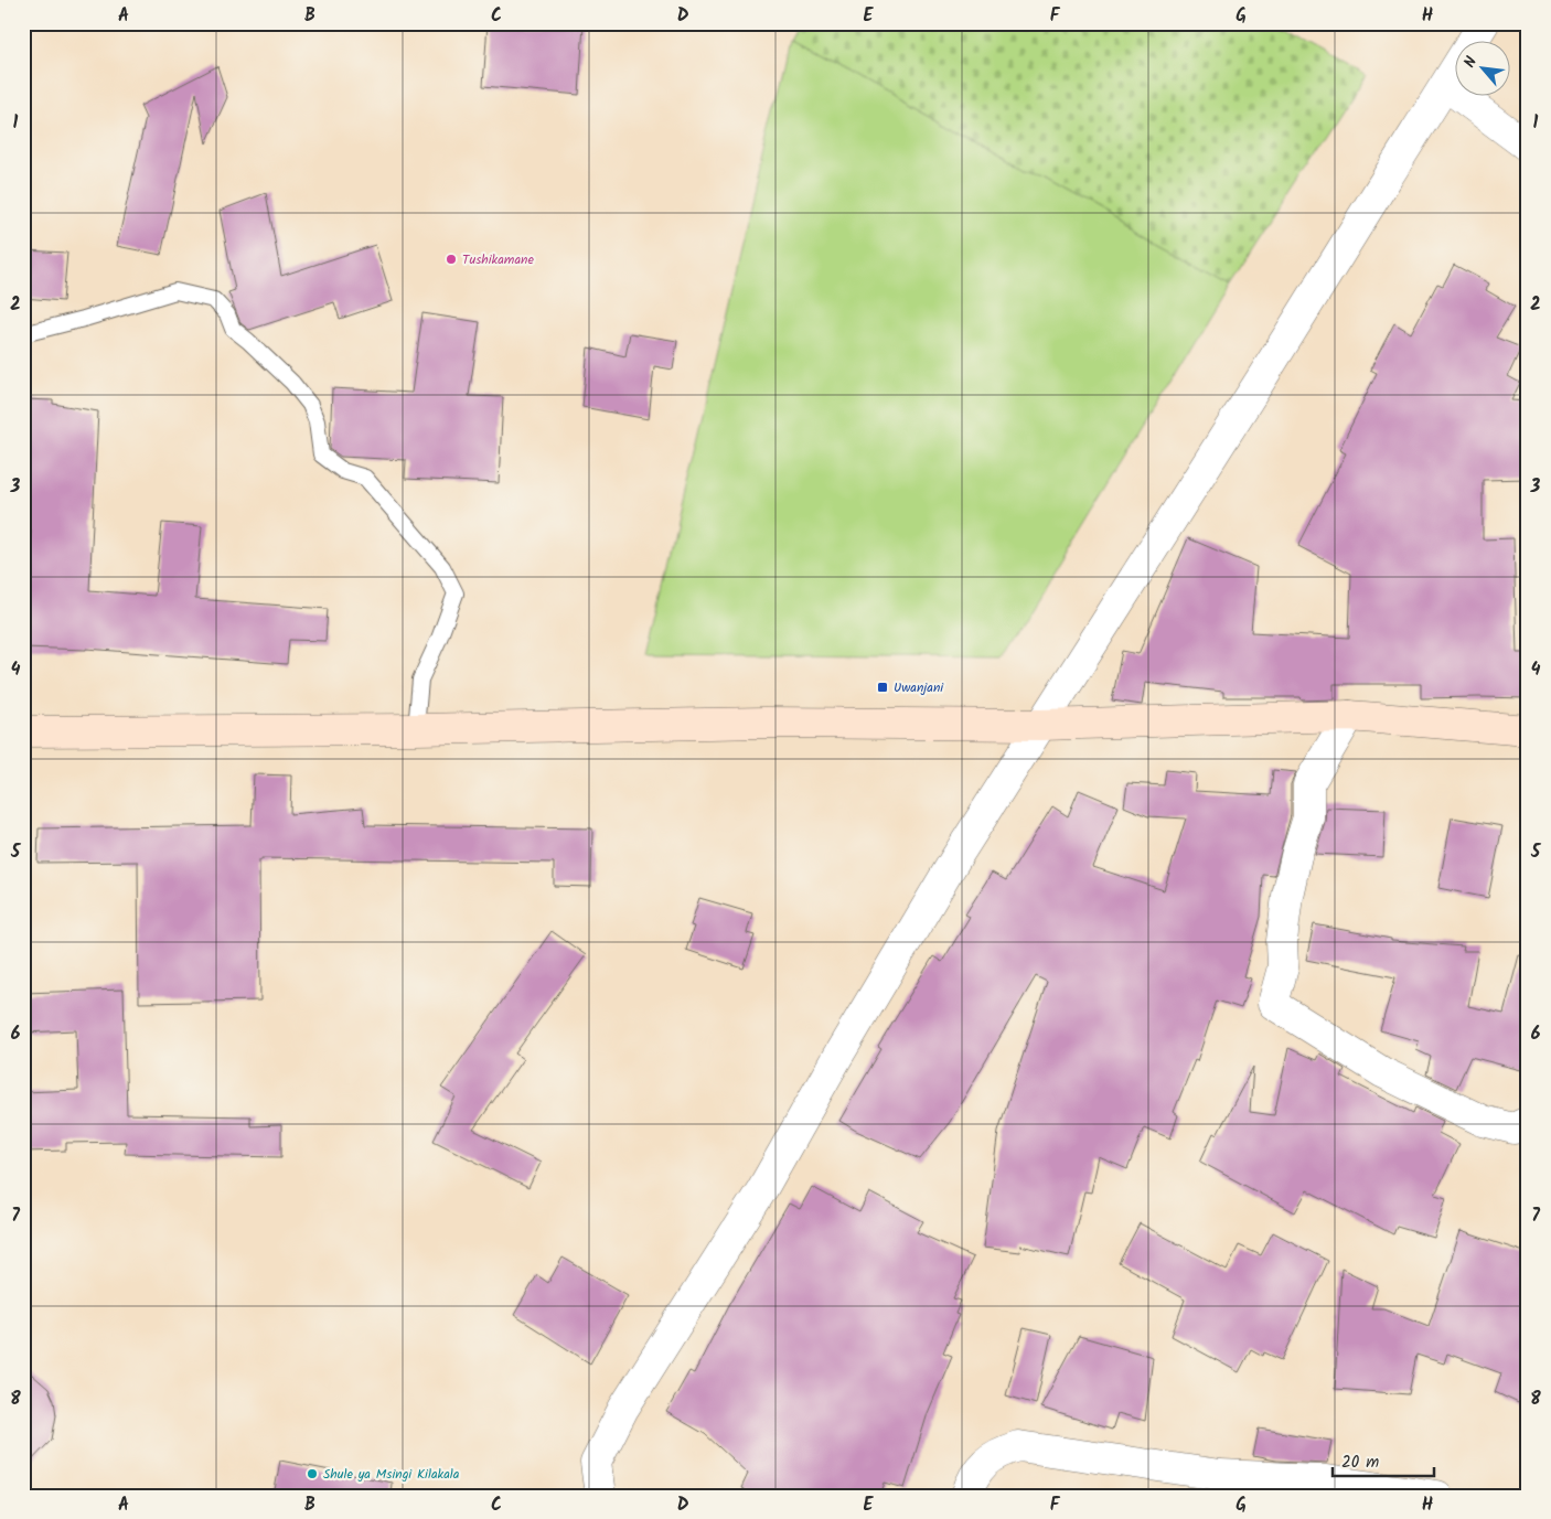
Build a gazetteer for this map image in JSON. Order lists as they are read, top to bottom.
{
  "places": {
    "other": ["Tushikamane", "Shule ya Msingi Kilakala"],
    "transit": ["Uwanjani"]
  },
  "scale_bar": "20 m",
  "north": "top left",
  "grid": {
    "columns": [
      "A",
      "B",
      "C",
      "D",
      "E",
      "F",
      "G",
      "H"
    ],
    "rows": [
      "1",
      "2",
      "3",
      "4",
      "5",
      "6",
      "7",
      "8"
    ]
  }
}
